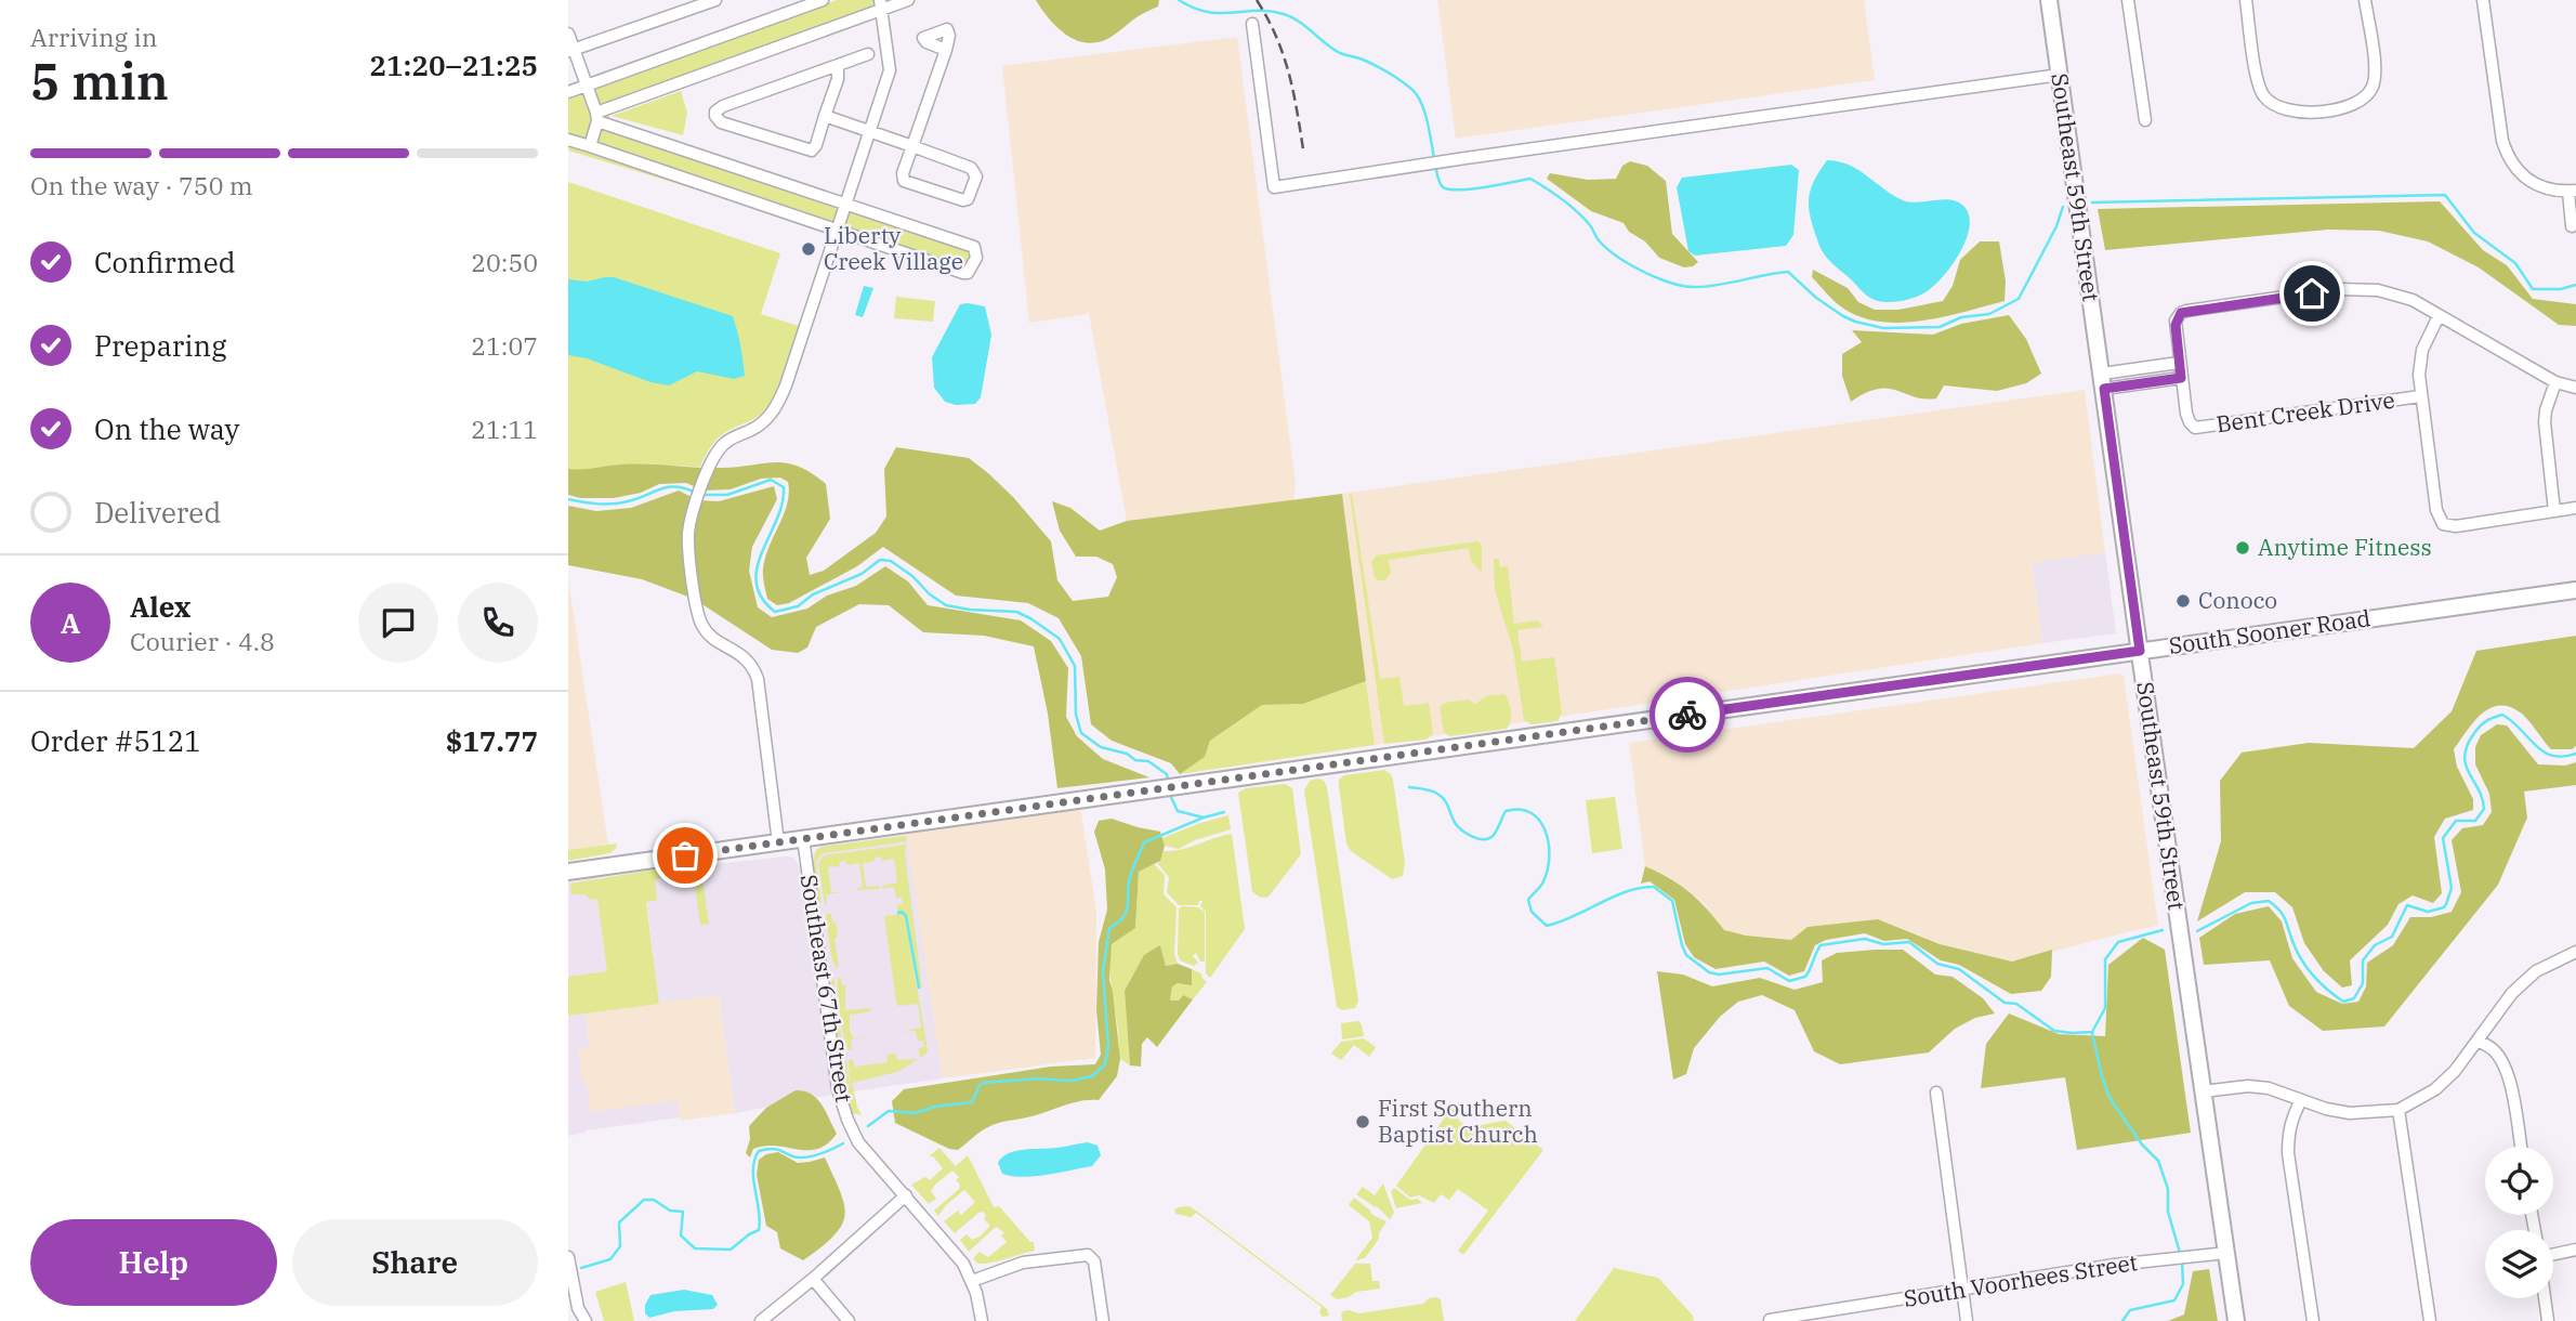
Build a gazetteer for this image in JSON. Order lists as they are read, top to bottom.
{
  "streets": {
    "main road": ["Southeast 59th Street", "South Sooner Road"],
    "street": ["Bent Creek Drive", "Southeast 67th Street", "South Voorhees Street"]
  },
  "crossings": [
    ["Southeast 59th Street", "South Sooner Road"],
    ["Southeast 59th Street", "South Voorhees Street"],
    ["South Sooner Road", "Southeast 67th Street"]
  ],
  "places": [
    "Liberty Creek Village",
    "Anytime Fitness",
    "Conoco",
    "First Southern Baptist Church"
  ],
  "page": {
    "heading": ["5 min", "Arriving in", "21:20–21:25"],
    "panel": [
      "Alex",
      "Courier · 4.8",
      "Order #5121",
      "$17.77"
    ],
    "bar": "On the way · 750 m",
    "list": [
      ["Confirmed", "20:50"],
      ["Preparing", "21:07"],
      ["On the way", "21:11"],
      "Delivered"
    ],
    "round": "A",
    "buttons": ["Help", "Share"]
  }
}
